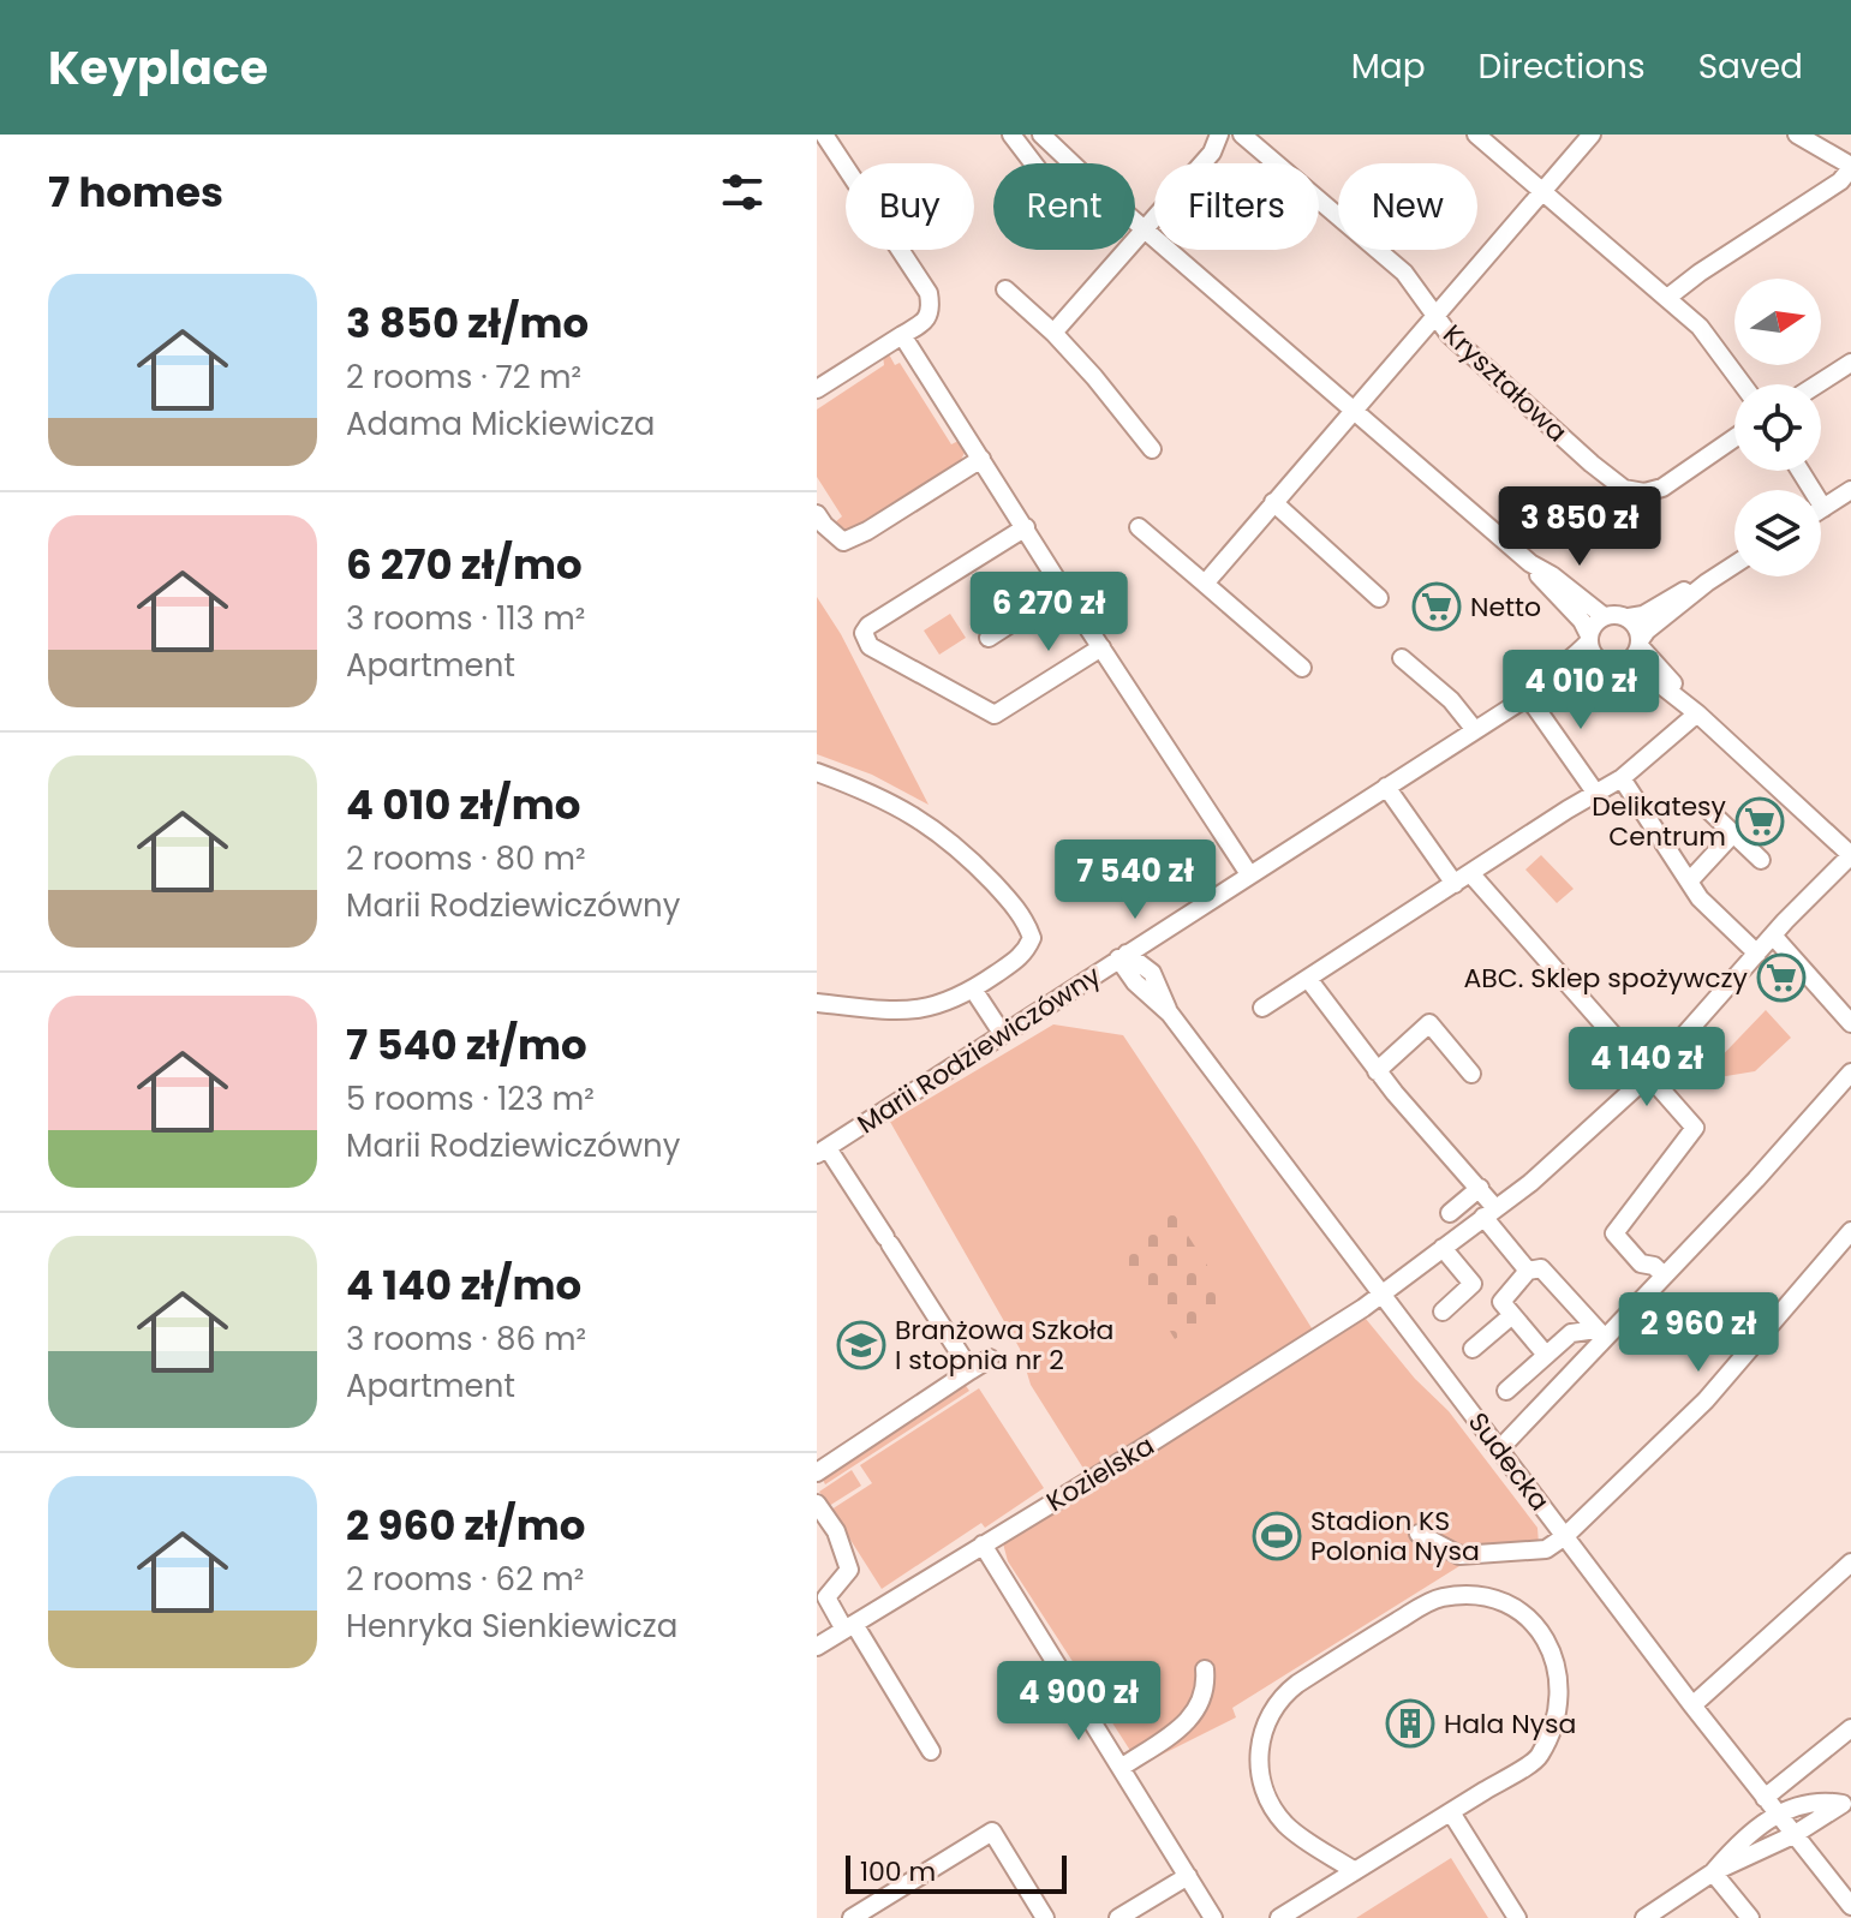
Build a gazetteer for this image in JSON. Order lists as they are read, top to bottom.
{
  "streets": {
    "street": [
      "Kryształowa",
      "Marii Rodziewiczówny",
      "Sudecka",
      "Kozielska"
    ]
  },
  "crossings": [
    ["Marii Rodziewiczówny", "Sudecka"],
    ["Sudecka", "Kozielska"]
  ],
  "places": {
    "supermarket": ["Netto", "Delikatesy Centrum", "ABC. Sklep spożywczy"],
    "school or university": ["Branżowa Szkoła I stopnia nr 2"],
    "sports": ["Stadion KS Polonia Nysa"],
    "building": ["Hala Nysa"]
  },
  "scale_bar": "100 m",
  "north": "right",
  "page": {
    "header": "Keyplace",
    "nav": ["Map", "Directions", "Saved"],
    "heading": "7 homes",
    "chip": [
      "Buy",
      "Rent",
      "Filters",
      "New"
    ],
    "list": [
      {
        "name": "3 850 zł/mo",
        "note": "2 rooms · 72 m² · Adama Mickiewicza"
      },
      {
        "name": "6 270 zł/mo",
        "note": "3 rooms · 113 m² · Apartment"
      },
      {
        "name": "4 010 zł/mo",
        "note": "2 rooms · 80 m² · Marii Rodziewiczówny"
      },
      {
        "name": "7 540 zł/mo",
        "note": "5 rooms · 123 m² · Marii Rodziewiczówny"
      },
      {
        "name": "4 140 zł/mo",
        "note": "3 rooms · 86 m² · Apartment"
      },
      {
        "name": "2 960 zł/mo",
        "note": "2 rooms · 62 m² · Henryka Sienkiewicza"
      }
    ],
    "price": [
      "3 850 zł",
      "6 270 zł",
      "4 010 zł",
      "7 540 zł",
      "4 140 zł",
      "2 960 zł",
      "4 900 zł"
    ],
    "scale": "100 m"
  }
}
